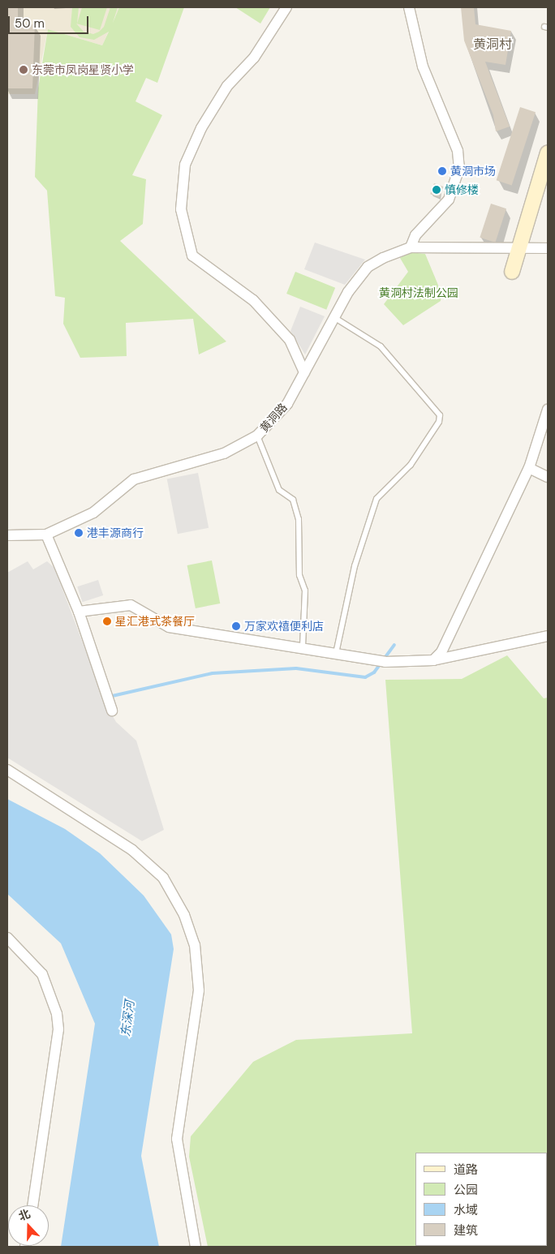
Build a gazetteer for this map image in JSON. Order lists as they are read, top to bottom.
{
  "streets": {
    "street": ["黄洞路"]
  },
  "districts": ["黄洞村"],
  "water": ["东深河"],
  "parks": ["黄洞村法制公园"],
  "places": [
    "东莞市凤岗星贤小学",
    "黄洞市场",
    "慎修楼",
    "港丰源商行",
    "星汇港式茶餐厅",
    "万家欢禧便利店"
  ],
  "legend": [
    "道路",
    "公园",
    "水域",
    "建筑"
  ],
  "scale_bar": "50 m",
  "north": "top"
}
